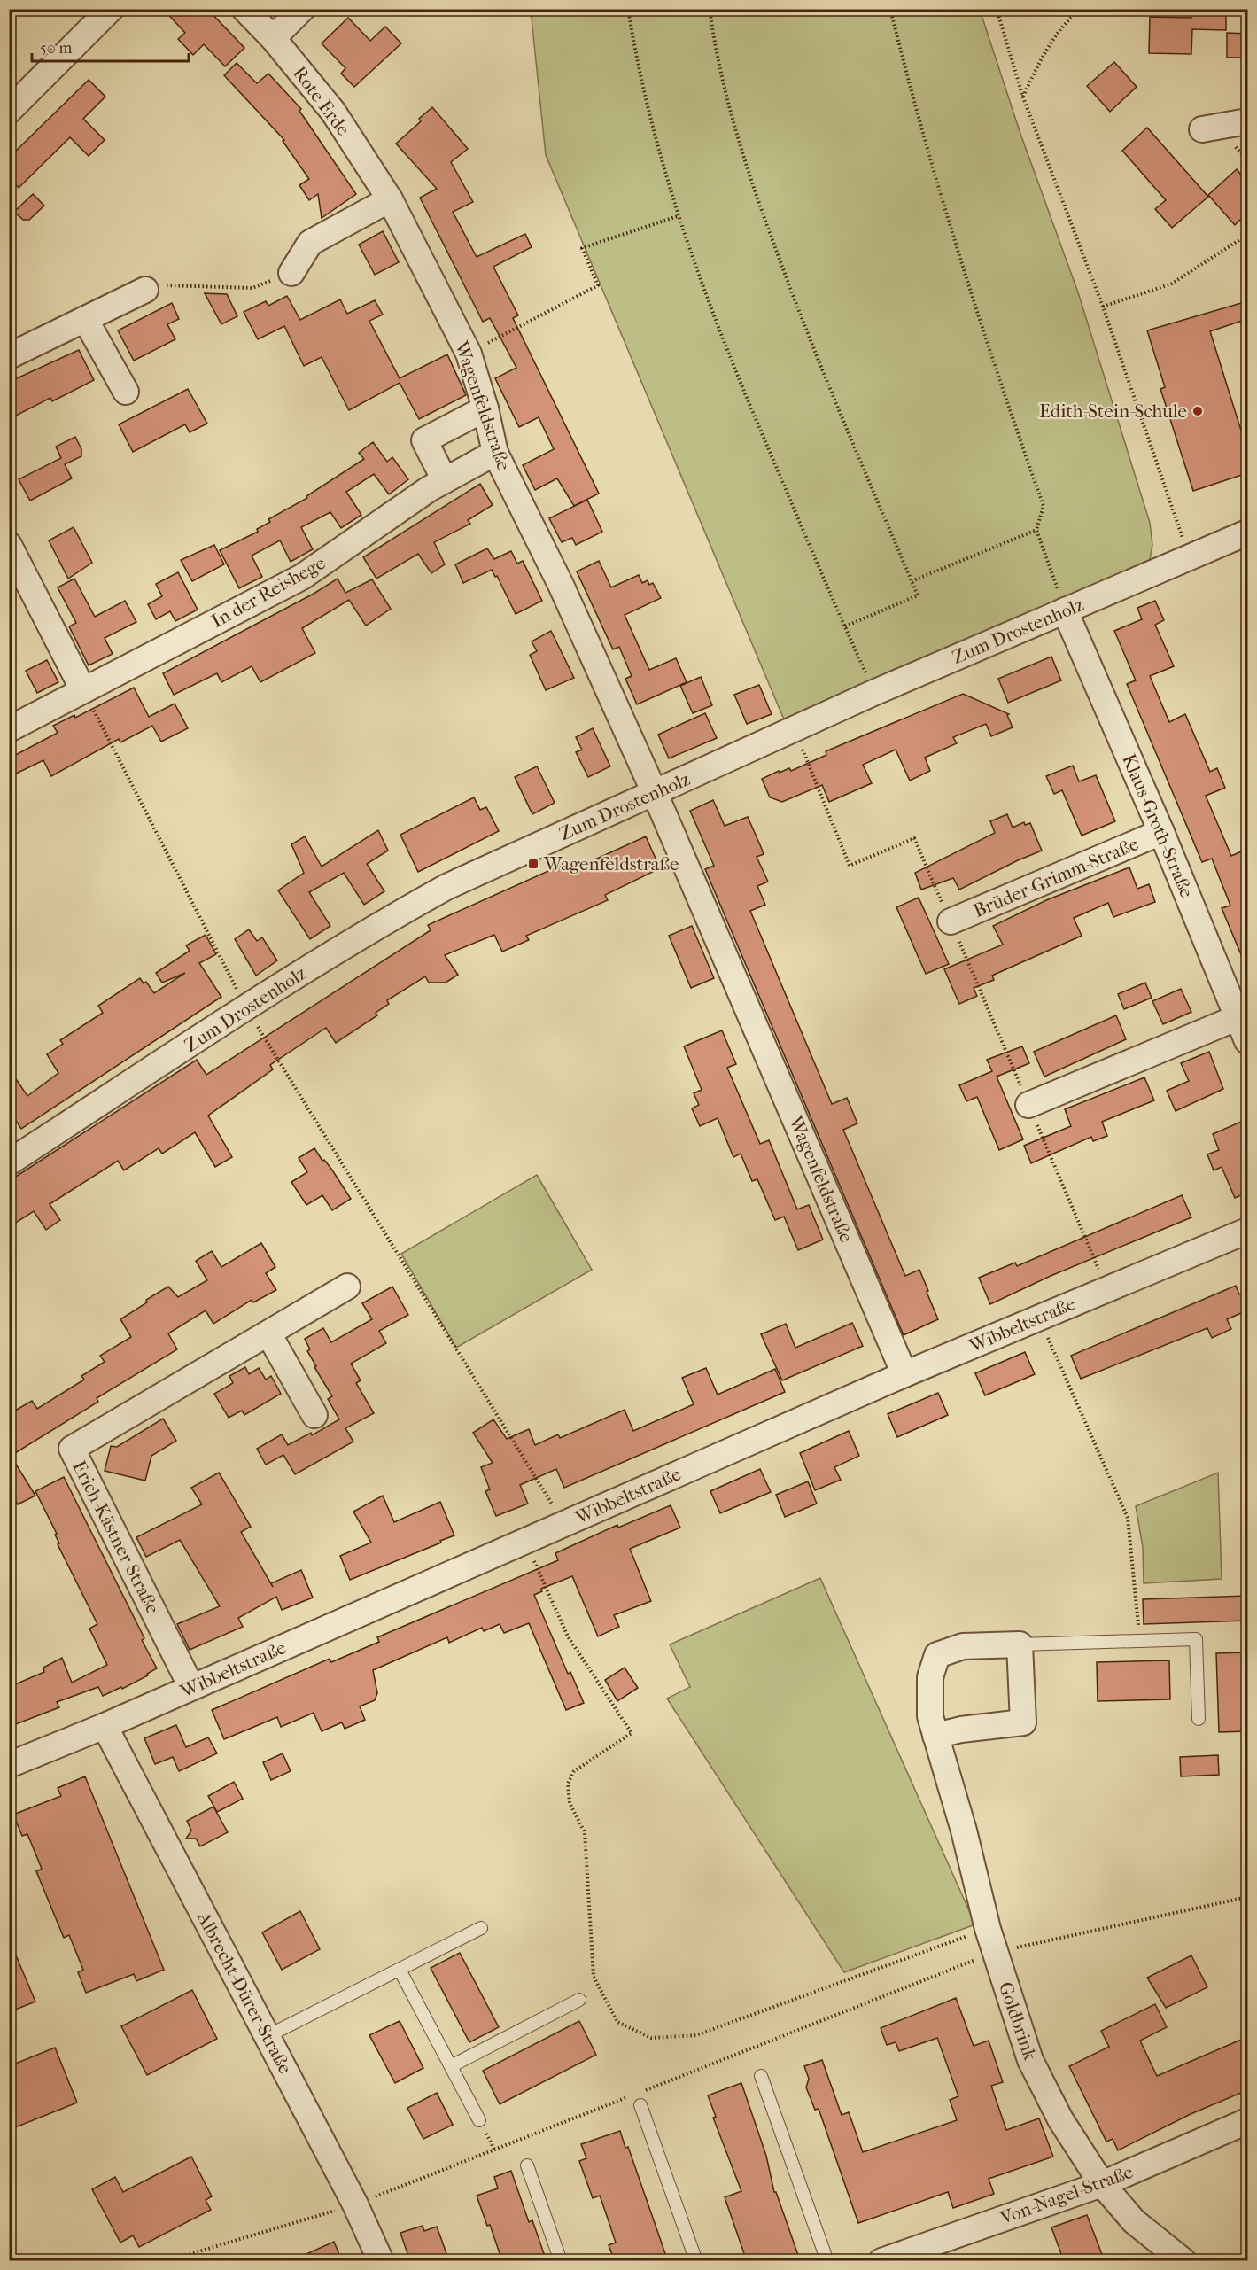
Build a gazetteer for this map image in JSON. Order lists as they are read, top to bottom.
{
  "streets": {
    "street": [
      "Rote Erde",
      "Wagenfeldstraße",
      "In der Reishege",
      "Zum Drostenholz",
      "Klaus-Groth-Straße",
      "Brüder-Grimm-Straße",
      "Wibbeltstraße",
      "Erich-Kästner-Straße",
      "Albrecht-Dürer-Straße",
      "Goldbrink",
      "Von-Nagel-Straße"
    ]
  },
  "crossings": [
    ["Rote Erde", "Wagenfeldstraße"],
    ["Wagenfeldstraße", "In der Reishege"],
    ["Wagenfeldstraße", "Zum Drostenholz"],
    ["Wagenfeldstraße", "Wibbeltstraße"],
    ["Zum Drostenholz", "Klaus-Groth-Straße"],
    ["Klaus-Groth-Straße", "Brüder-Grimm-Straße"],
    ["Wibbeltstraße", "Erich-Kästner-Straße"],
    ["Wibbeltstraße", "Albrecht-Dürer-Straße"],
    ["Goldbrink", "Von-Nagel-Straße"]
  ],
  "places": {
    "other": ["Edith-Stein-Schule"],
    "transit": ["Wagenfeldstraße"]
  },
  "scale_bar": "50 m"
}
